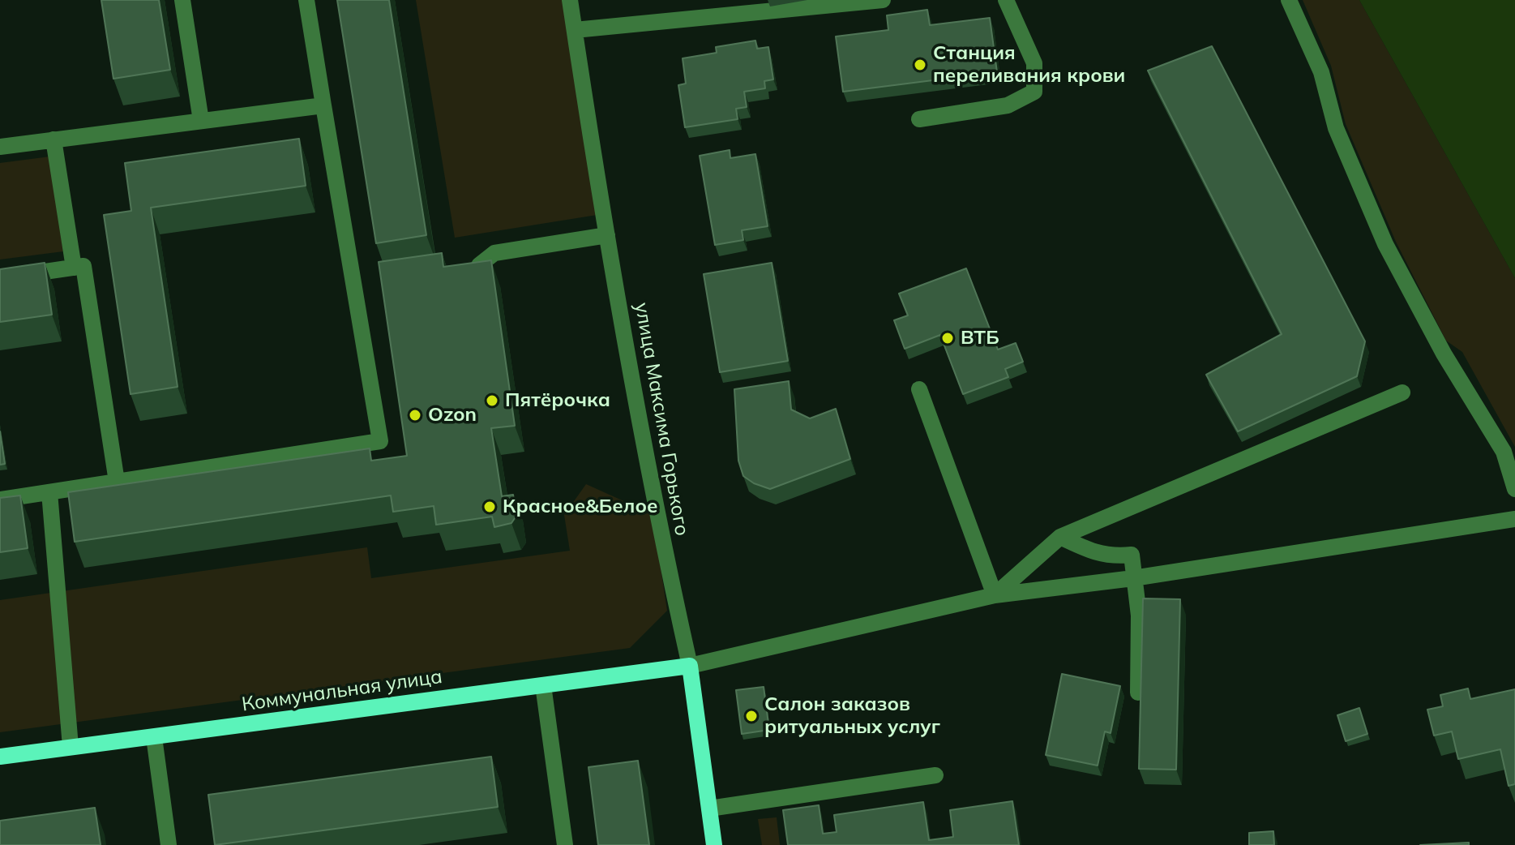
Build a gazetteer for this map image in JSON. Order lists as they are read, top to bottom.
{
  "streets": {
    "main road": ["улица Максима Горького", "Коммунальная улица"]
  },
  "crossings": [
    ["улица Максима Горького", "Коммунальная улица"]
  ],
  "places": [
    "Станция переливания крови",
    "ВТБ",
    "Пятёрочка",
    "Ozon",
    "Красное&Белое",
    "Салон заказов ритуальных услуг"
  ]
}
